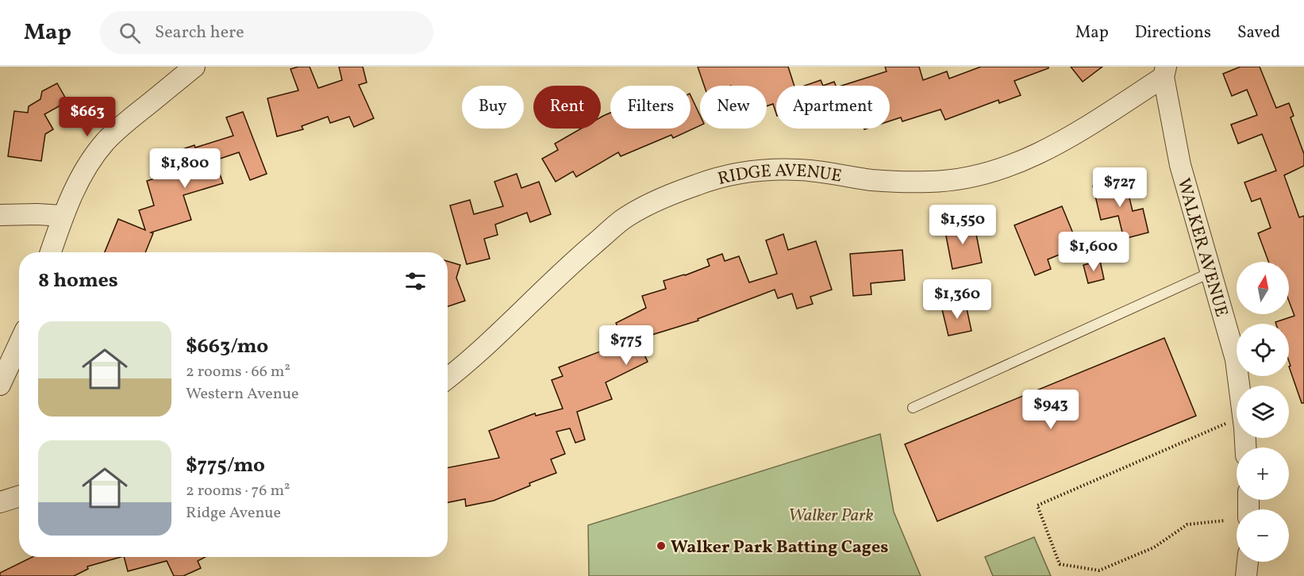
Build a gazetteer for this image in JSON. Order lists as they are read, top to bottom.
{
  "streets": {
    "street": ["RIDGE AVENUE", "WALKER AVENUE"]
  },
  "crossings": [
    ["RIDGE AVENUE", "WALKER AVENUE"]
  ],
  "parks": ["Walker Park"],
  "places": ["Walker Park Batting Cages"],
  "north": "top",
  "page": {
    "header": "Map",
    "search": "Search here",
    "nav": ["Map", "Directions", "Saved"],
    "chip": [
      "Buy",
      "Rent",
      "Filters",
      "New",
      "Apartment"
    ],
    "price": [
      "$663",
      "$1,800",
      "$727",
      "$1,550",
      "$1,600",
      "$1,360",
      "$775",
      "$943"
    ],
    "heading": "8 homes",
    "map_buttons": ["+", "−"],
    "list": [
      {
        "name": "$663/mo",
        "note": "2 rooms · 66 m² · Western Avenue"
      },
      {
        "name": "$775/mo",
        "note": "2 rooms · 76 m² · Ridge Avenue"
      }
    ]
  }
}
